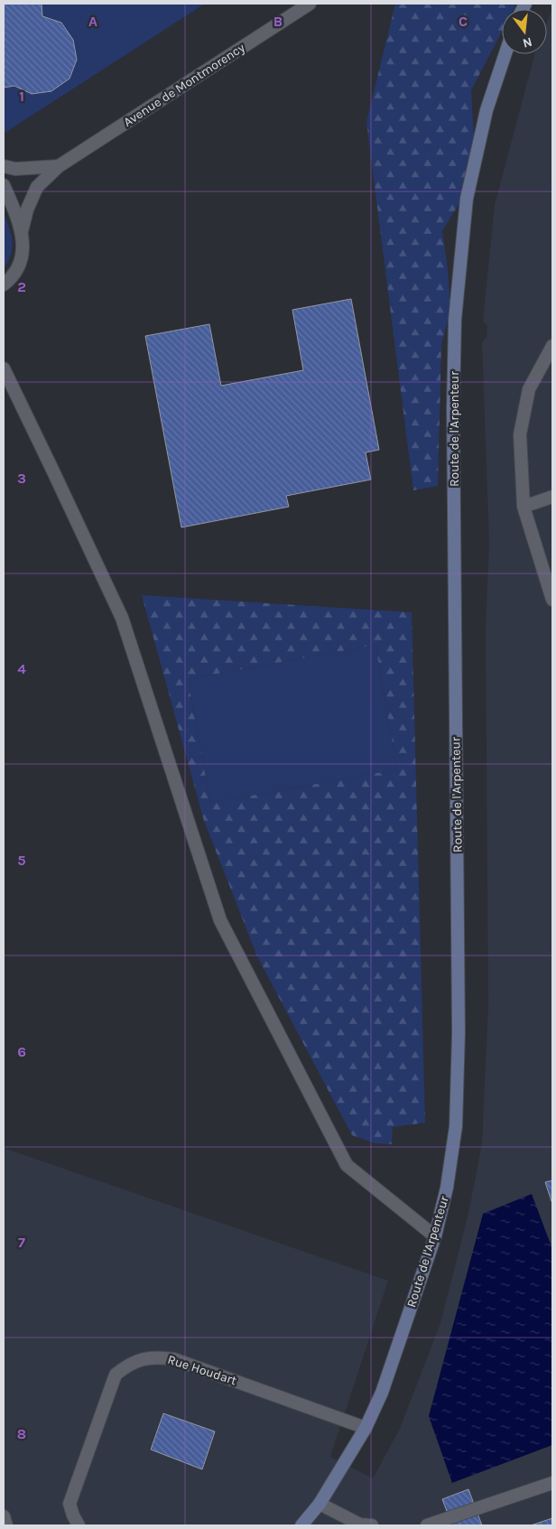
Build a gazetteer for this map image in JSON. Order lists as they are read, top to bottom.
{
  "streets": {
    "main road": ["Route de l'Arpenteur"],
    "street": ["Avenue de Montmorency", "Rue Houdart"]
  },
  "crossings": [
    ["Route de l'Arpenteur", "Rue Houdart"]
  ],
  "north": "bottom",
  "grid": {
    "columns": ["A", "B", "C"],
    "rows": [
      "1",
      "2",
      "3",
      "4",
      "5",
      "6",
      "7",
      "8"
    ]
  }
}
